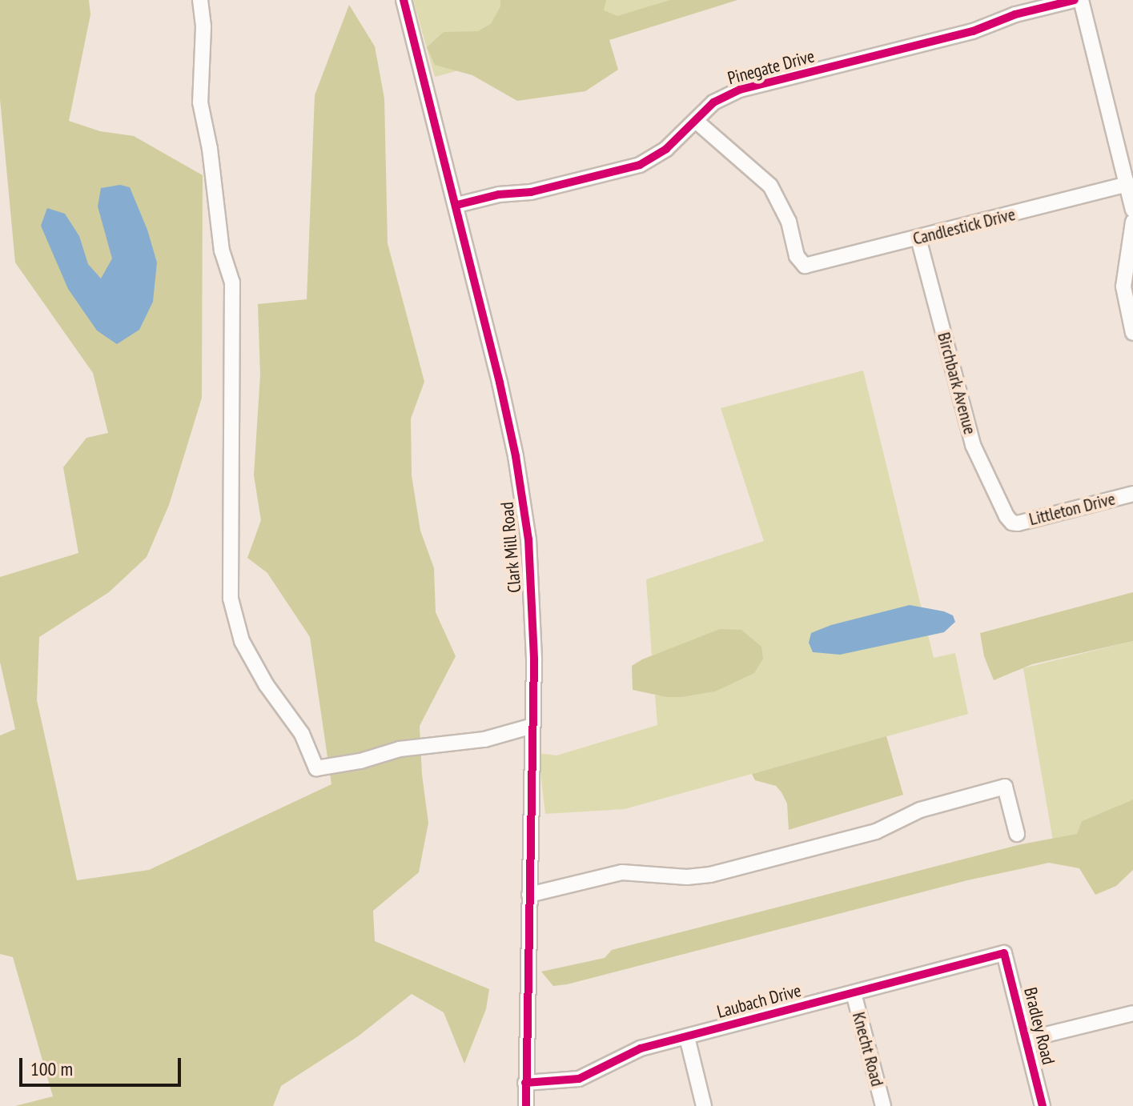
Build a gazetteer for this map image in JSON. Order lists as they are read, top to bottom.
{
  "streets": {
    "street": [
      "Pinegate Drive",
      "Candlestick Drive",
      "Birchbark Avenue",
      "Littleton Drive",
      "Clark Mill Road",
      "Laubach Drive",
      "Bradley Road",
      "Knecht Road"
    ]
  },
  "crossings": [
    ["Pinegate Drive", "Candlestick Drive"],
    ["Pinegate Drive", "Clark Mill Road"],
    ["Candlestick Drive", "Birchbark Avenue"],
    ["Birchbark Avenue", "Littleton Drive"],
    ["Clark Mill Road", "Laubach Drive"],
    ["Laubach Drive", "Bradley Road"],
    ["Laubach Drive", "Knecht Road"]
  ],
  "scale_bar": "100 m"
}
